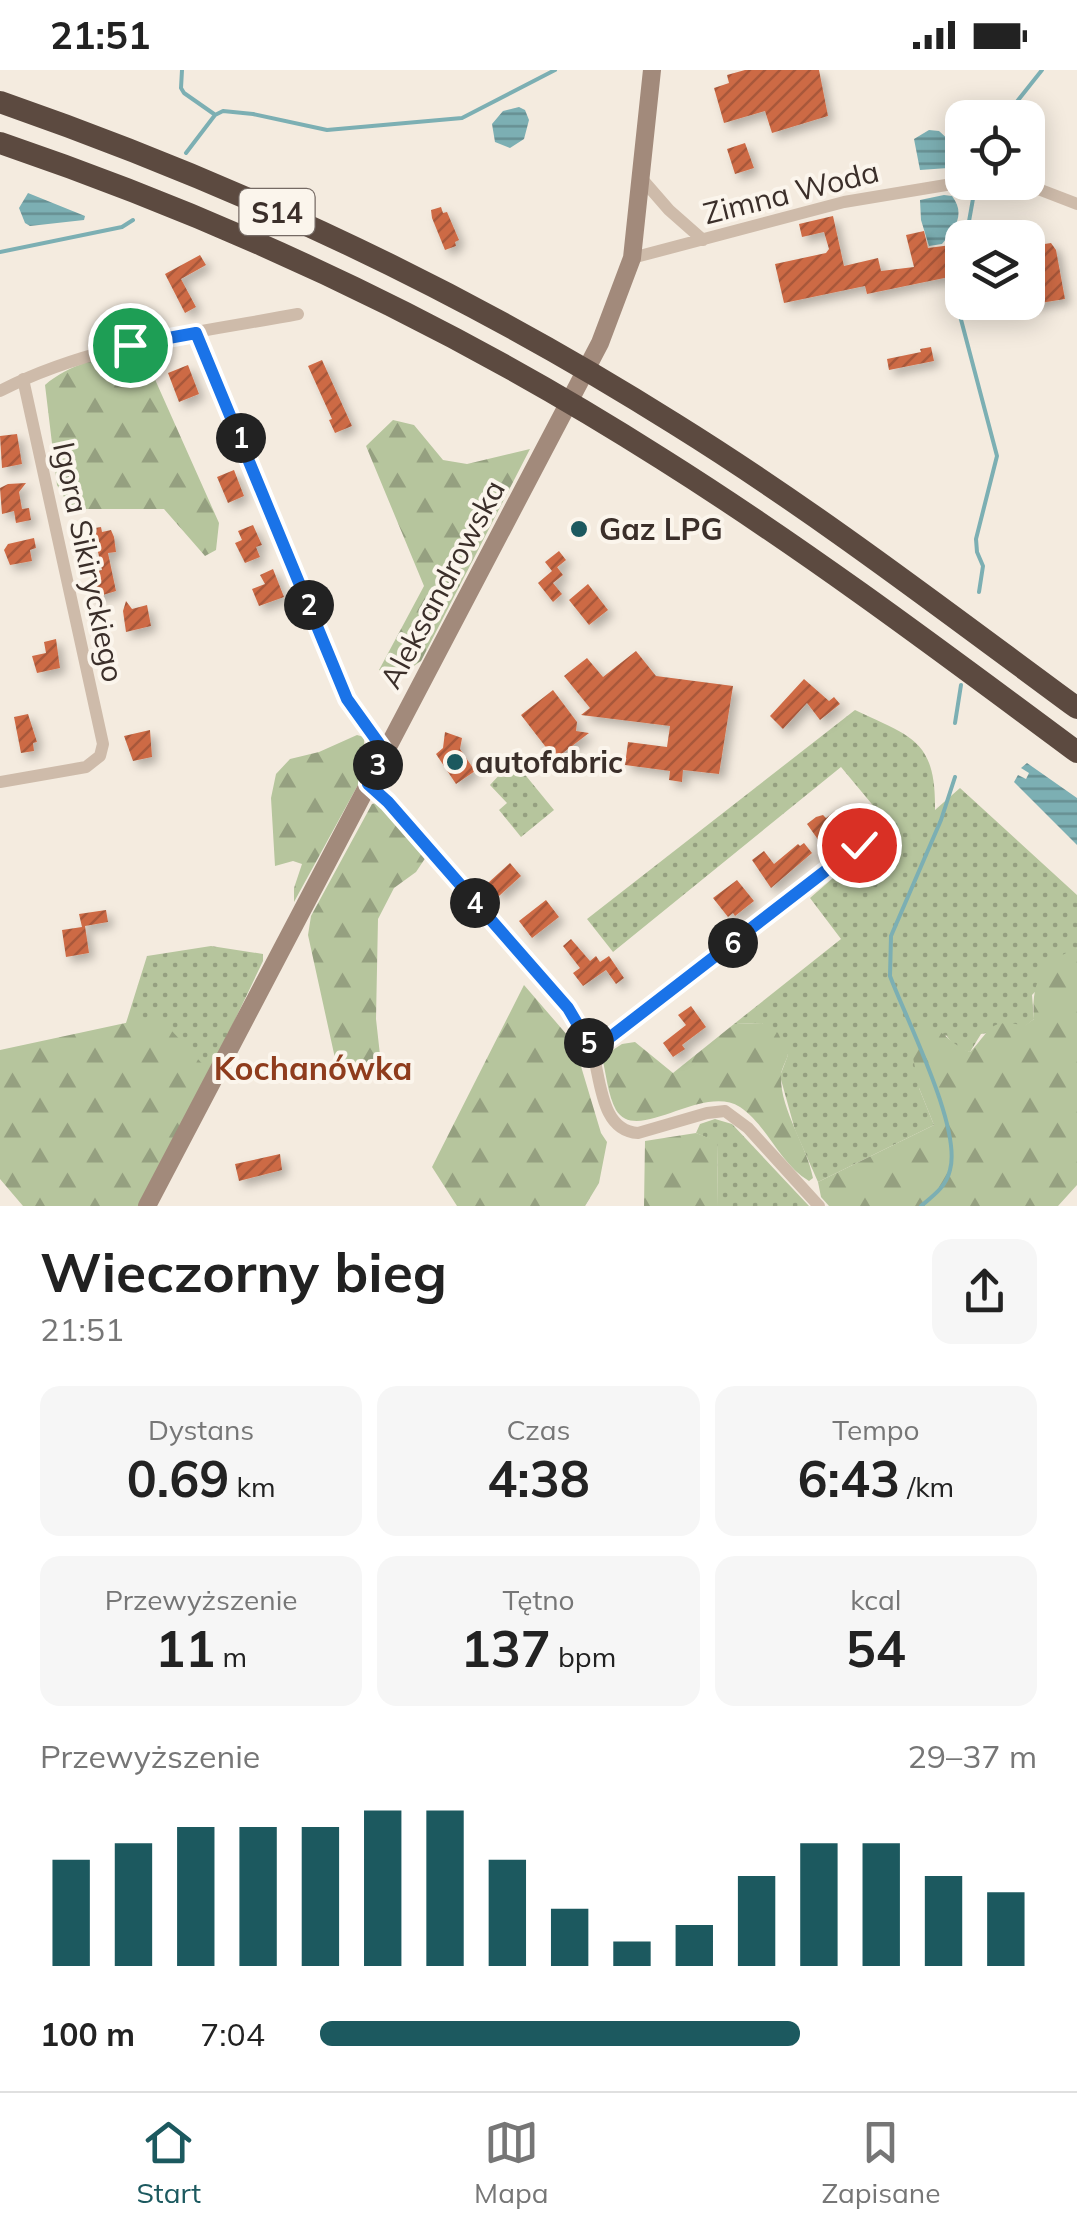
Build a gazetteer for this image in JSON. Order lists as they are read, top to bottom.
{
  "streets": {
    "highway": ["S14"],
    "main road": ["Aleksandrowska"],
    "street": ["Zimna Woda", "Igora Sikiryckiego"]
  },
  "crossings": [
    ["Zimna Woda", "Aleksandrowska"]
  ],
  "districts": ["Kochanówka"],
  "places": ["Gaz LPG", "autofabric"],
  "page": {
    "status": "21:51",
    "pins": [
      "1",
      "2",
      "3",
      "4",
      "6",
      "5"
    ],
    "heading": ["Wieczorny bieg", "21:51"],
    "stats": [
      ["Dystans", "0.69 km"],
      ["Czas", "4:38"],
      ["Tempo", "6:43 /km"],
      ["Przewyższenie", "11 m"],
      ["Tętno", "137 bpm"],
      ["kcal", "54"]
    ],
    "chart": ["Przewyższenie", "29–37 m"],
    "list": [
      {
        "name": "100 m",
        "note": "7:04"
      }
    ],
    "tabs": ["Start", "Mapa", "Zapisane"]
  }
}
